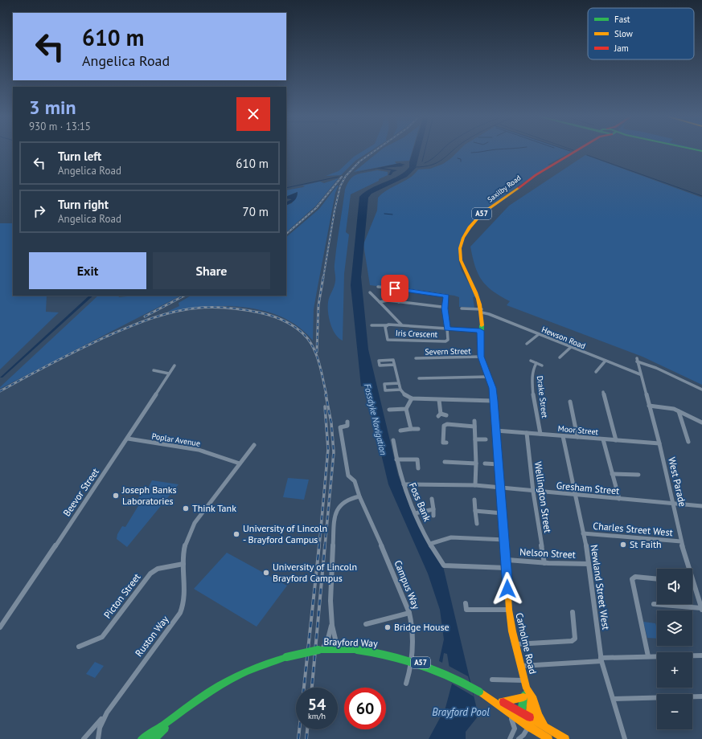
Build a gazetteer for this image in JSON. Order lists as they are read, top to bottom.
{
  "streets": {
    "main road": [
      "Saxilby Road",
      "A57",
      "Brayford Way",
      "Carholme Road"
    ],
    "street": [
      "Iris Crescent",
      "Hewson Road",
      "Severn Street",
      "Drake Street",
      "Moor Street",
      "Poplar Avenue",
      "West Parade",
      "Gresham Street",
      "Beevor Street",
      "Wellington Street",
      "Foss Bank",
      "Charles Street West",
      "Nelson Street",
      "Campus Way",
      "Newland Street West",
      "Picton Street",
      "Ruston Way"
    ]
  },
  "crossings": [
    ["Saxilby Road", "Carholme Road"],
    ["Iris Crescent", "Carholme Road"],
    ["Hewson Road", "West Parade"],
    ["Hewson Road", "Carholme Road"],
    ["Severn Street", "Carholme Road"],
    ["Drake Street", "Moor Street"],
    ["Moor Street", "West Parade"],
    ["Moor Street", "Wellington Street"],
    ["Moor Street", "Newland Street West"],
    ["Moor Street", "Carholme Road"],
    ["Poplar Avenue", "Beevor Street"],
    ["Poplar Avenue", "Ruston Way"],
    ["West Parade", "Gresham Street"],
    ["West Parade", "Charles Street West"],
    ["Gresham Street", "Wellington Street"],
    ["Gresham Street", "Foss Bank"],
    ["Gresham Street", "Newland Street West"],
    ["Gresham Street", "Carholme Road"],
    ["Wellington Street", "Nelson Street"],
    ["Foss Bank", "Carholme Road"],
    ["Charles Street West", "Newland Street West"],
    ["Nelson Street", "Newland Street West"],
    ["Nelson Street", "Carholme Road"],
    ["Picton Street", "Ruston Way"]
  ],
  "water": ["Fossdyke Navigation", "Brayford Pool"],
  "places": [
    "Joseph Banks Laboratories",
    "Think Tank",
    "University of Lincoln - Brayford Campus",
    "St Faith",
    "University of Lincoln Brayford Campus",
    "Bridge House"
  ],
  "legend": ["Fast", "Slow", "Jam"],
  "page": {
    "turn": ["610 m", "Angelica Road"],
    "heading": ["3 min", "930 m · 13:15"],
    "list": [
      {
        "name": "Turn left",
        "note": "Angelica Road",
        "value": "610 m"
      },
      {
        "name": "Turn right",
        "note": "Angelica Road",
        "value": "70 m"
      }
    ],
    "buttons": ["Exit", "Share"],
    "map_buttons": ["+", "−"],
    "speed": "54 km/h",
    "limit": "60"
  }
}
